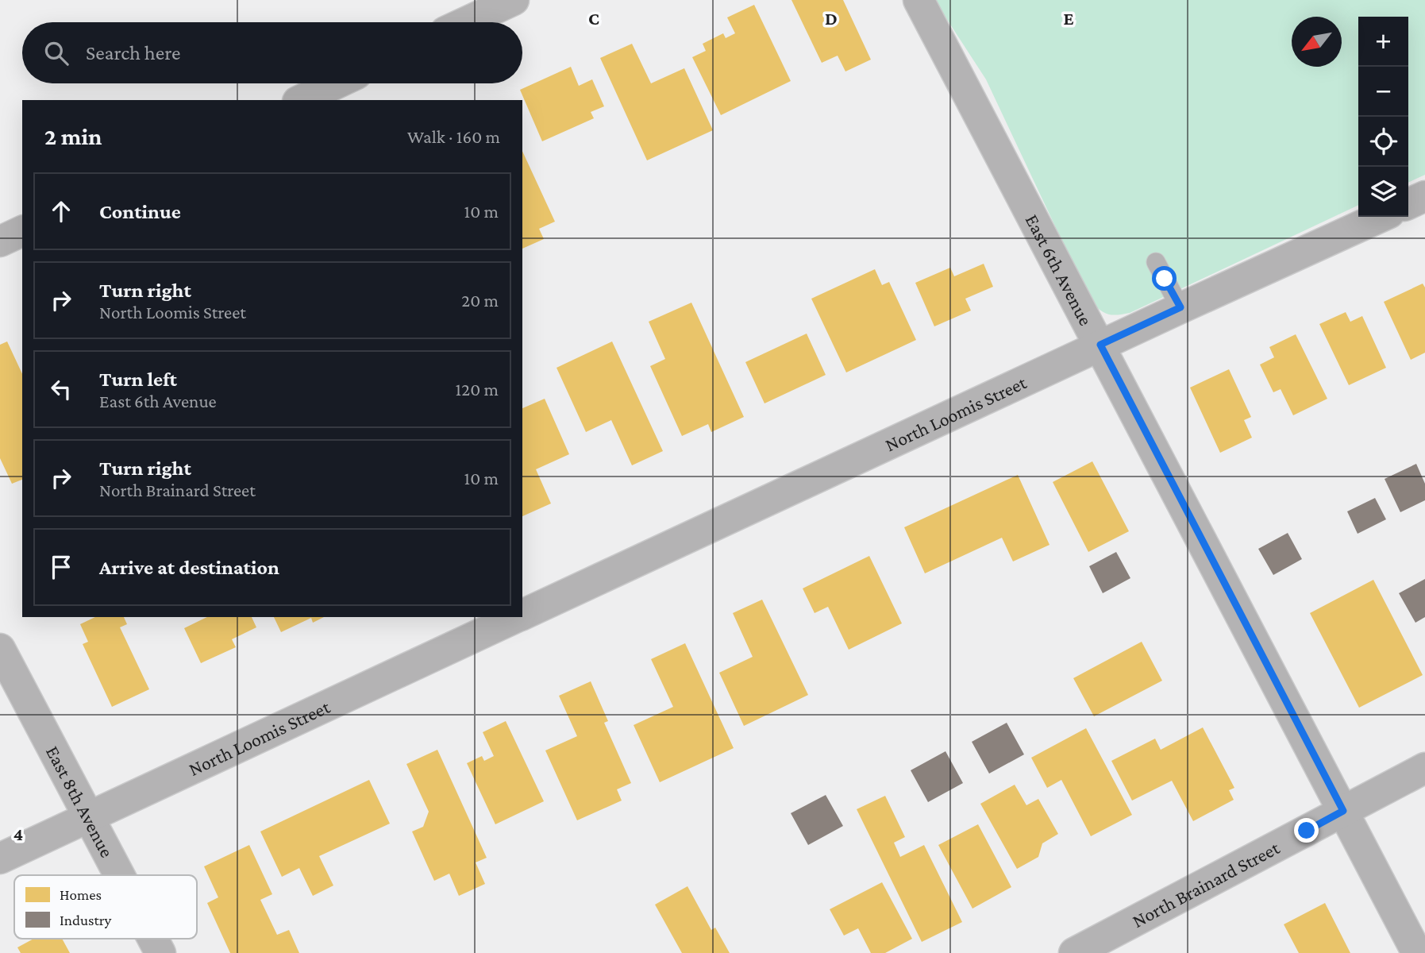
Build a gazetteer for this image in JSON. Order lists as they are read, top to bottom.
{
  "streets": {
    "street": [
      "East 6th Avenue",
      "North Loomis Street",
      "East 8th Avenue",
      "North Brainard Street"
    ]
  },
  "crossings": [
    ["East 6th Avenue", "North Loomis Street"],
    ["East 6th Avenue", "North Brainard Street"],
    ["North Loomis Street", "East 8th Avenue"]
  ],
  "legend": ["Homes", "Industry"],
  "north": "bottom left",
  "page": {
    "map_buttons": ["+", "−"],
    "search": "Search here",
    "heading": ["2 min", "Walk · 160 m"],
    "list": [
      ["Continue", "10 m"],
      ["Turn right", "North Loomis Street", "20 m"],
      ["Turn left", "East 6th Avenue", "120 m"],
      ["Turn right", "North Brainard Street", "10 m"],
      "Arrive at destination"
    ]
  },
  "grid": {
    "columns": ["C", "D", "E"],
    "rows": ["4"]
  }
}
